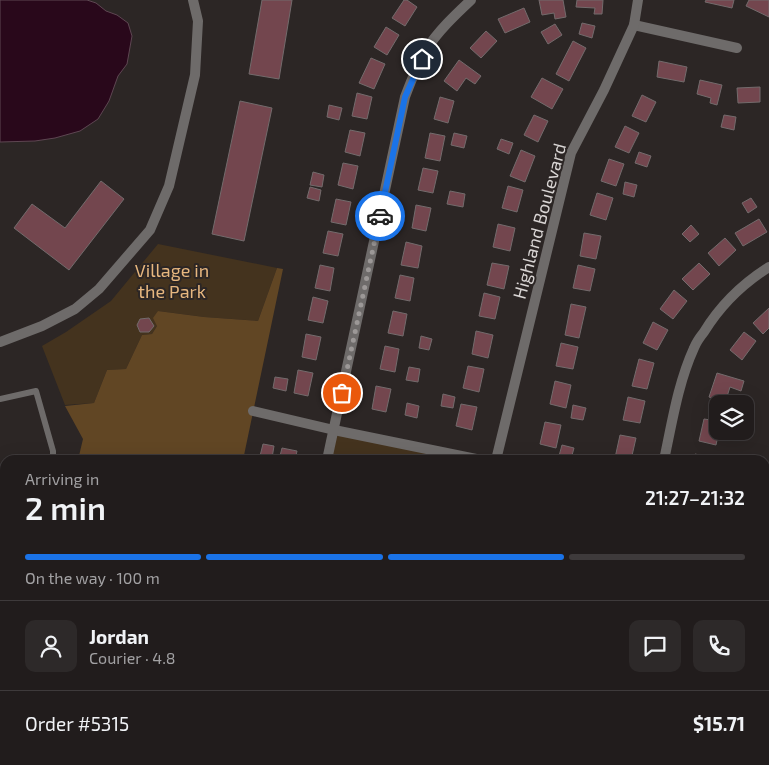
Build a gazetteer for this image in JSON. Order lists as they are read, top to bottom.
{
  "streets": {
    "street": ["Highland Boulevard"]
  },
  "parks": ["Village in the Park"],
  "page": {
    "heading": ["2 min", "Arriving in", "21:27–21:32"],
    "panel": [
      "Jordan",
      "Courier · 4.8",
      "Order #5315",
      "$15.71"
    ],
    "bar": "On the way · 100 m"
  }
}
